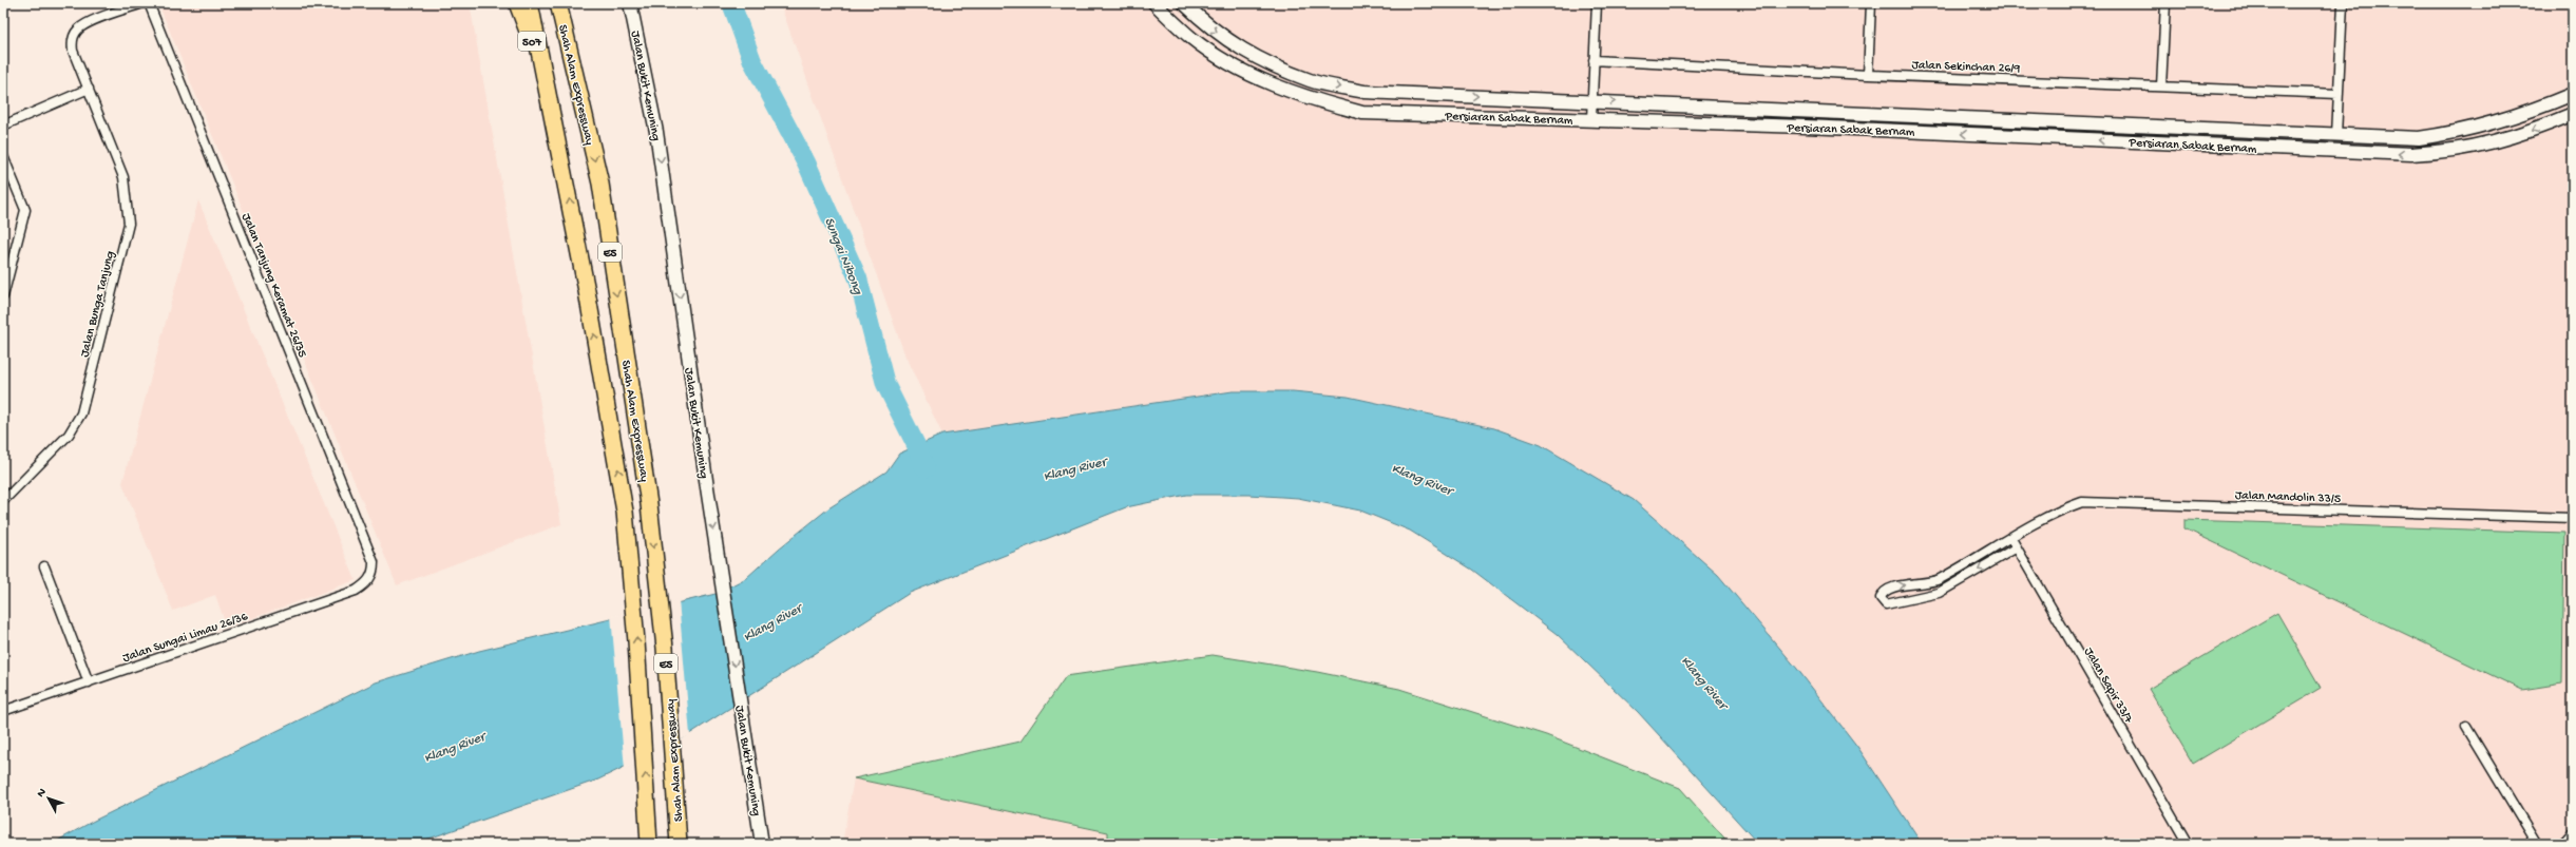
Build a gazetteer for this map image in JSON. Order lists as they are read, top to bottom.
{
  "streets": {
    "highway": ["507", "Shah Alam Expressway", "E5"],
    "street": [
      "Jalan Sekinchan 26/9",
      "Jalan Bukit Kemuning",
      "Persiaran Sabak Bernam",
      "Jalan Tanjung Keramat 26/35",
      "Jalan Bunga Tanjung",
      "Jalan Mandolin 33/5",
      "Jalan Sungai Limau 26/36",
      "Jalan Sapir 33/7"
    ]
  },
  "crossings": [
    ["507", "Shah Alam Expressway"],
    ["Jalan Tanjung Keramat 26/35", "Jalan Sungai Limau 26/36"],
    ["Jalan Mandolin 33/5", "Jalan Sapir 33/7"]
  ],
  "one_way": ["Jalan Bukit Kemuning"],
  "water": ["Sungai Nibong", "Klang River"],
  "north": "top left"
}
